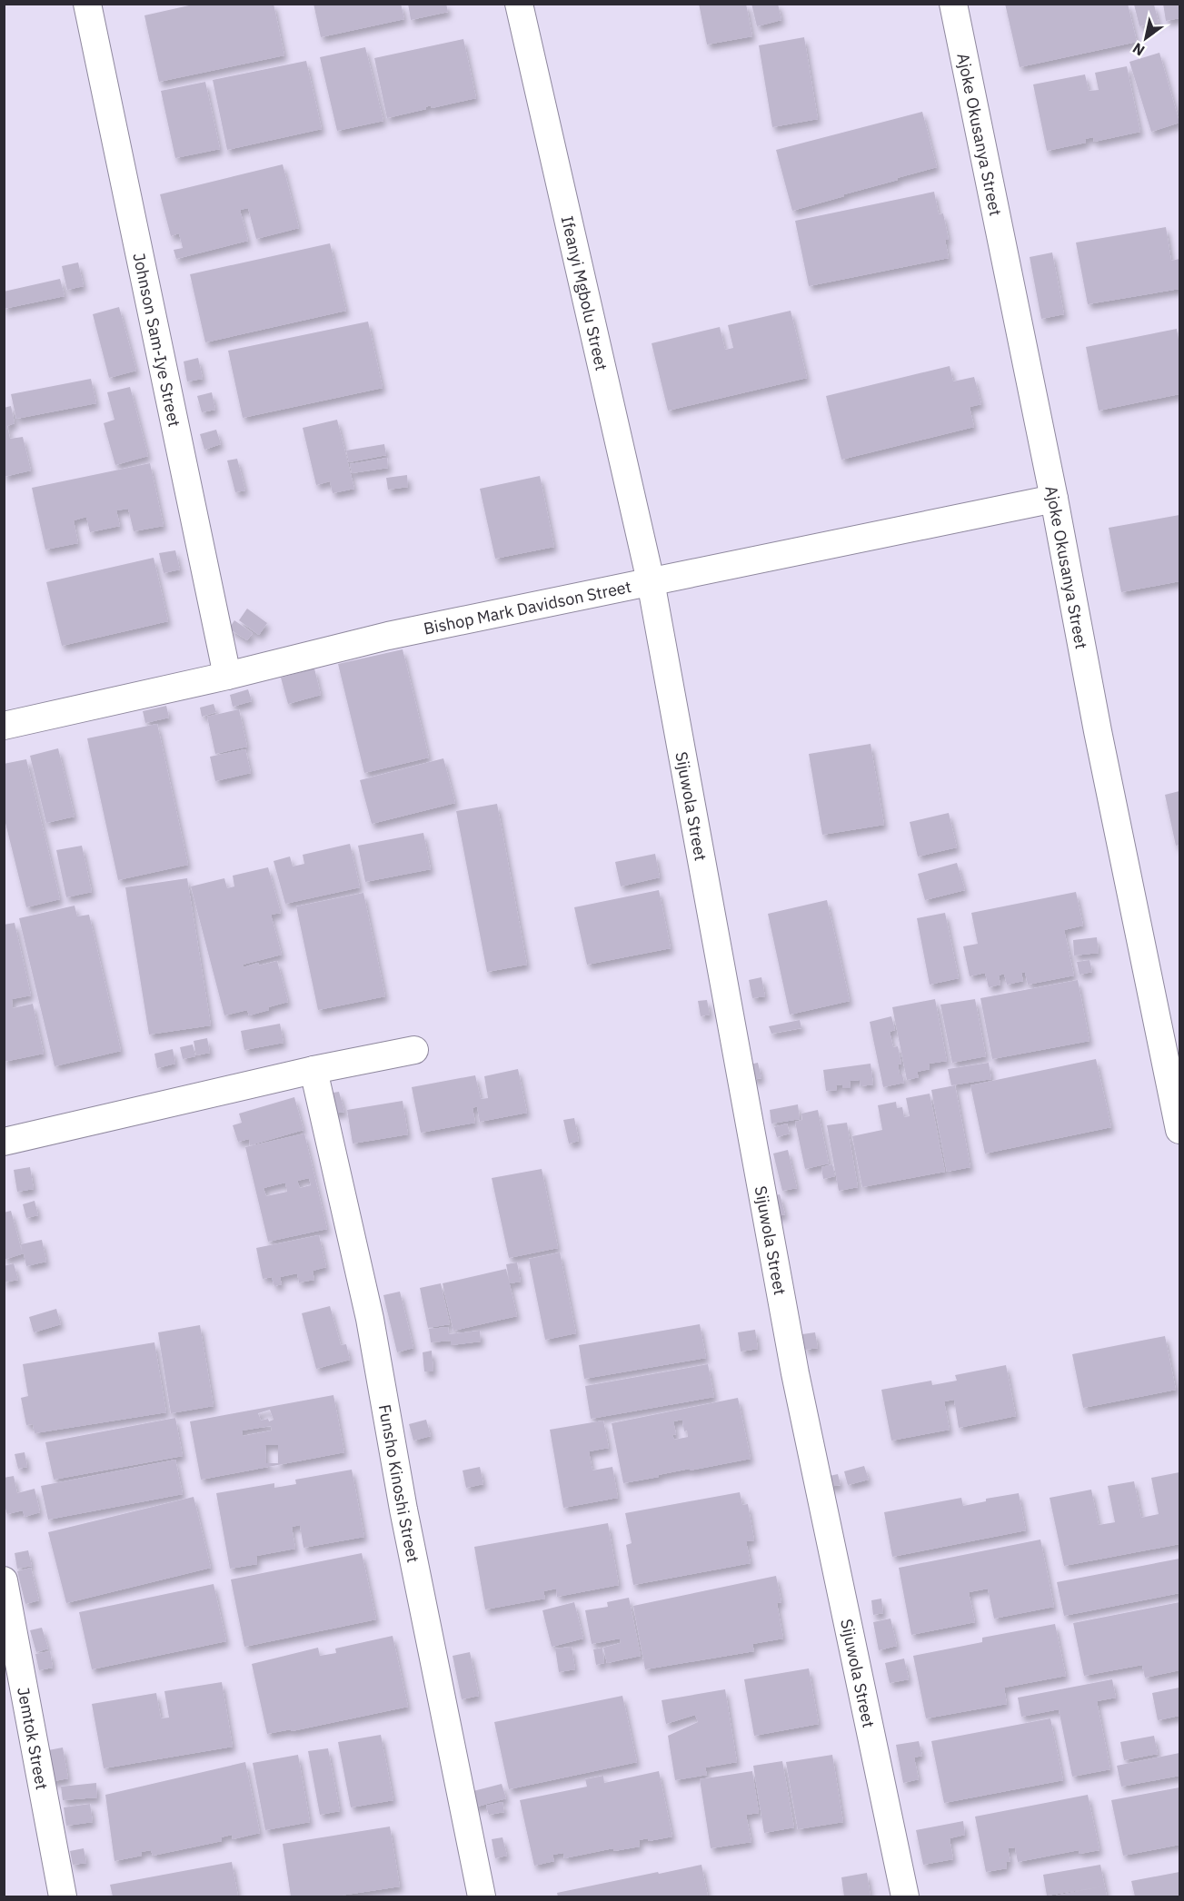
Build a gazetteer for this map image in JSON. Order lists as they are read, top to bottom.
{
  "streets": {
    "street": [
      "Ajoke Okusanya Street",
      "Ifeanyi Mgbolu Street",
      "Johnson Sam-Iye Street",
      "Bishop Mark Davidson Street",
      "Sijuwola Street",
      "Funsho Kinoshi Street",
      "Jemtok Street"
    ]
  },
  "crossings": [
    ["Ajoke Okusanya Street", "Bishop Mark Davidson Street"],
    ["Ifeanyi Mgbolu Street", "Bishop Mark Davidson Street"],
    ["Ifeanyi Mgbolu Street", "Sijuwola Street"],
    ["Johnson Sam-Iye Street", "Bishop Mark Davidson Street"],
    ["Bishop Mark Davidson Street", "Sijuwola Street"]
  ],
  "north": "bottom left"
}
